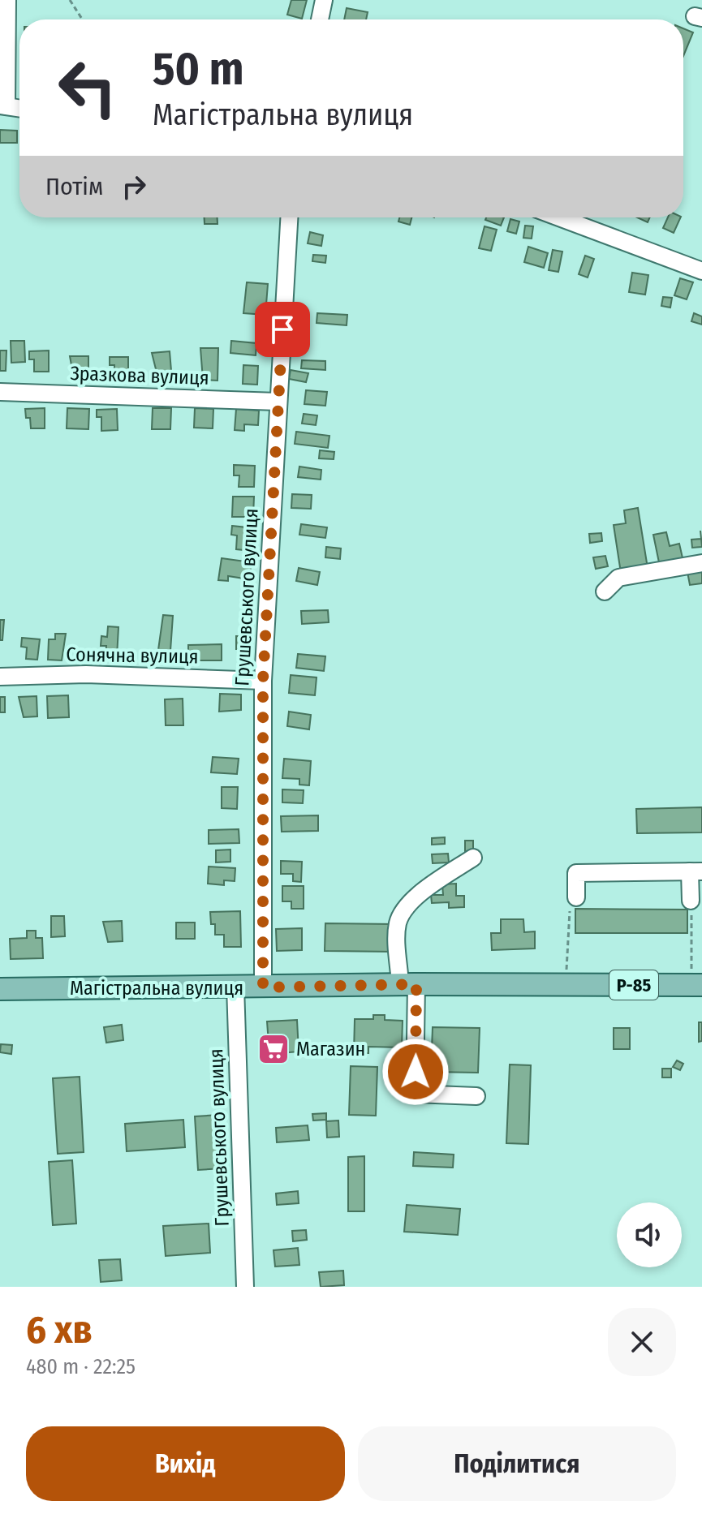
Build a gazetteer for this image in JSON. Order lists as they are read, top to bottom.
{
  "streets": {
    "main road": ["Р-85", "Магістральна вулиця"],
    "street": ["Зразкова вулиця", "Грушевського вулиця", "Сонячна вулиця"]
  },
  "crossings": [
    ["Зразкова вулиця", "Грушевського вулиця"],
    ["Грушевського вулиця", "Сонячна вулиця"],
    ["Грушевського вулиця", "Магістральна вулиця"]
  ],
  "places": {
    "supermarket": ["Магазин"]
  },
  "page": {
    "turn": ["50 m", "Магістральна вулиця"],
    "then": "Потім",
    "heading": ["6 хв", "480 m · 22:25"],
    "buttons": ["Вихід", "Поділитися"]
  }
}
